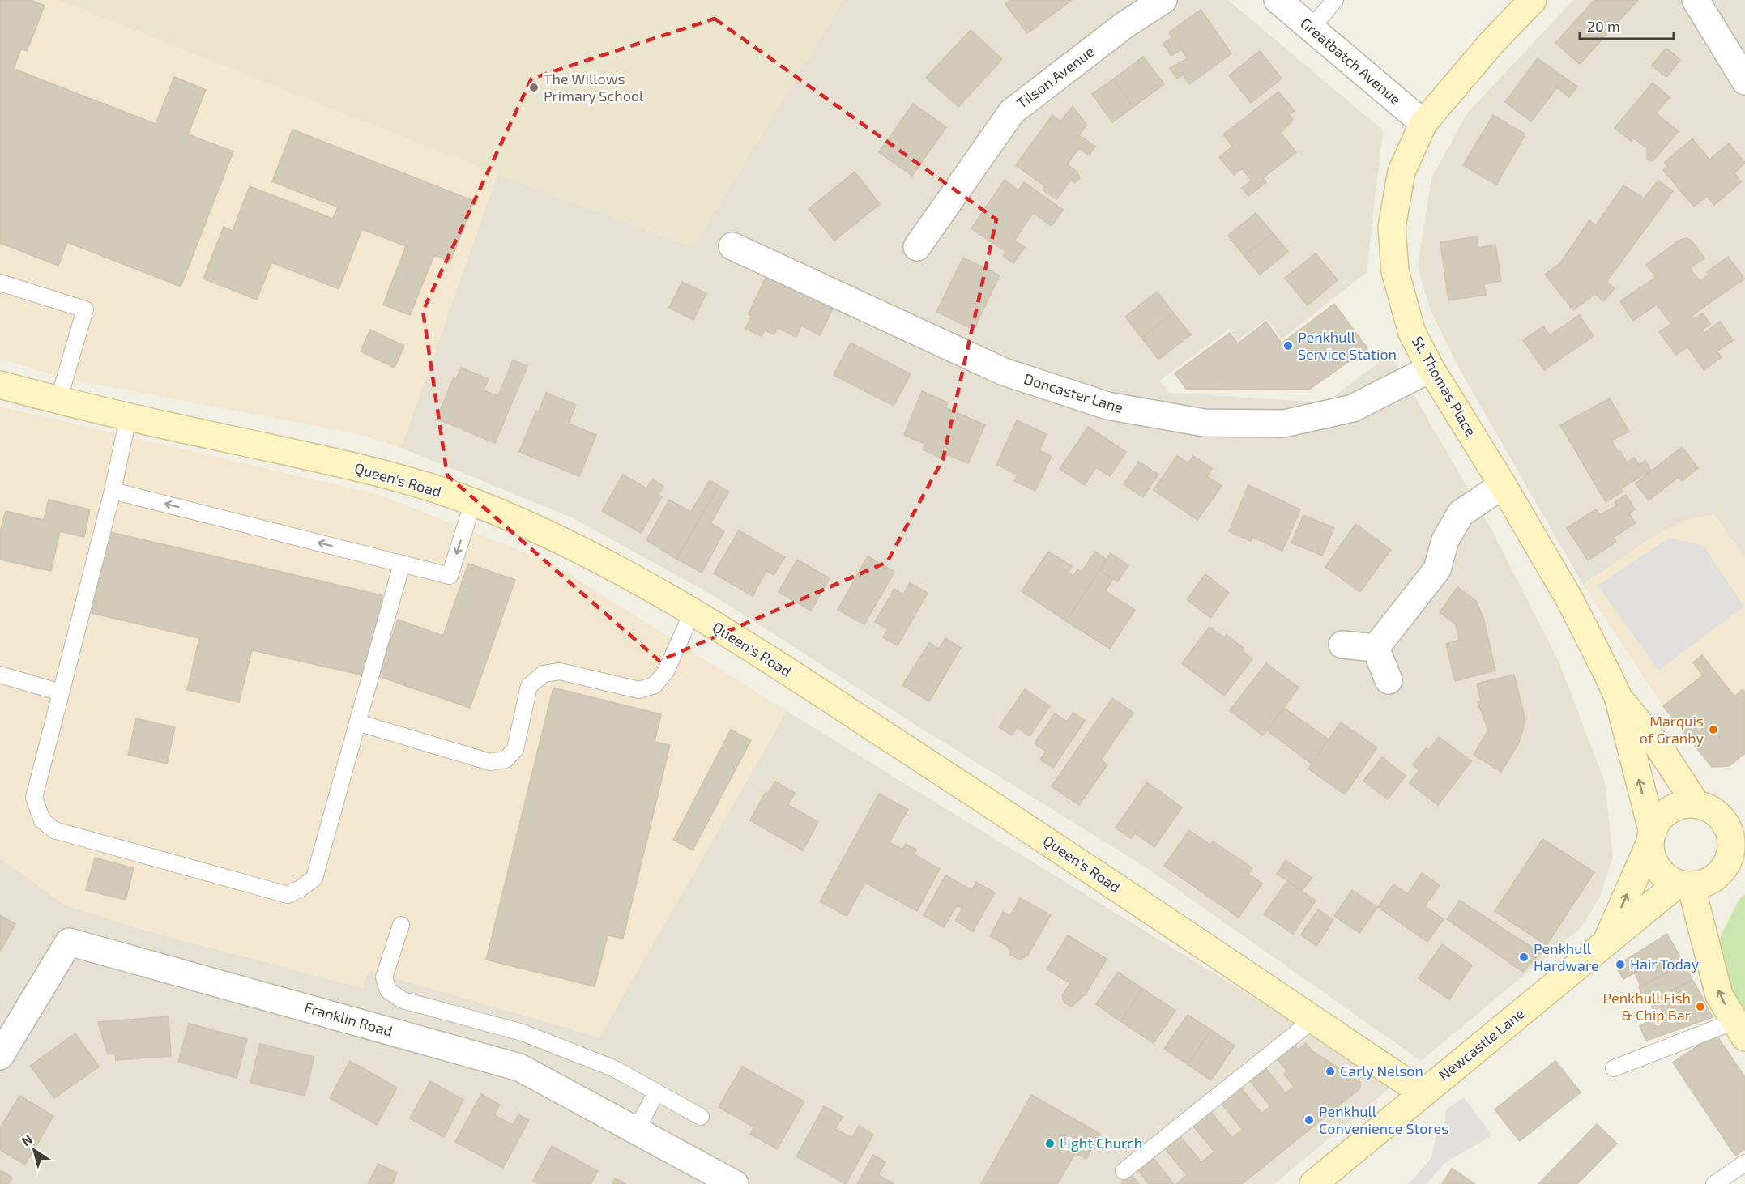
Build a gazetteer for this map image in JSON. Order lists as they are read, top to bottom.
{
  "streets": {
    "street": [
      "Greatbatch Avenue",
      "Tilson Avenue",
      "St. Thomas Place",
      "Doncaster Lane",
      "Queen's Road",
      "Franklin Road",
      "Newcastle Lane"
    ]
  },
  "crossings": [
    ["Greatbatch Avenue", "St. Thomas Place"],
    ["St. Thomas Place", "Doncaster Lane"],
    ["St. Thomas Place", "Newcastle Lane"],
    ["Queen's Road", "Newcastle Lane"]
  ],
  "places": [
    "The Willows Primary School",
    "Penkhull Service Station",
    "Marquis of Granby",
    "Penkhull Hardware",
    "Hair Today",
    "Penkhull Fish & Chip Bar",
    "Carly Nelson",
    "Penkhull Convenience Stores",
    "Light Church"
  ],
  "scale_bar": "20 m",
  "north": "top left"
}
